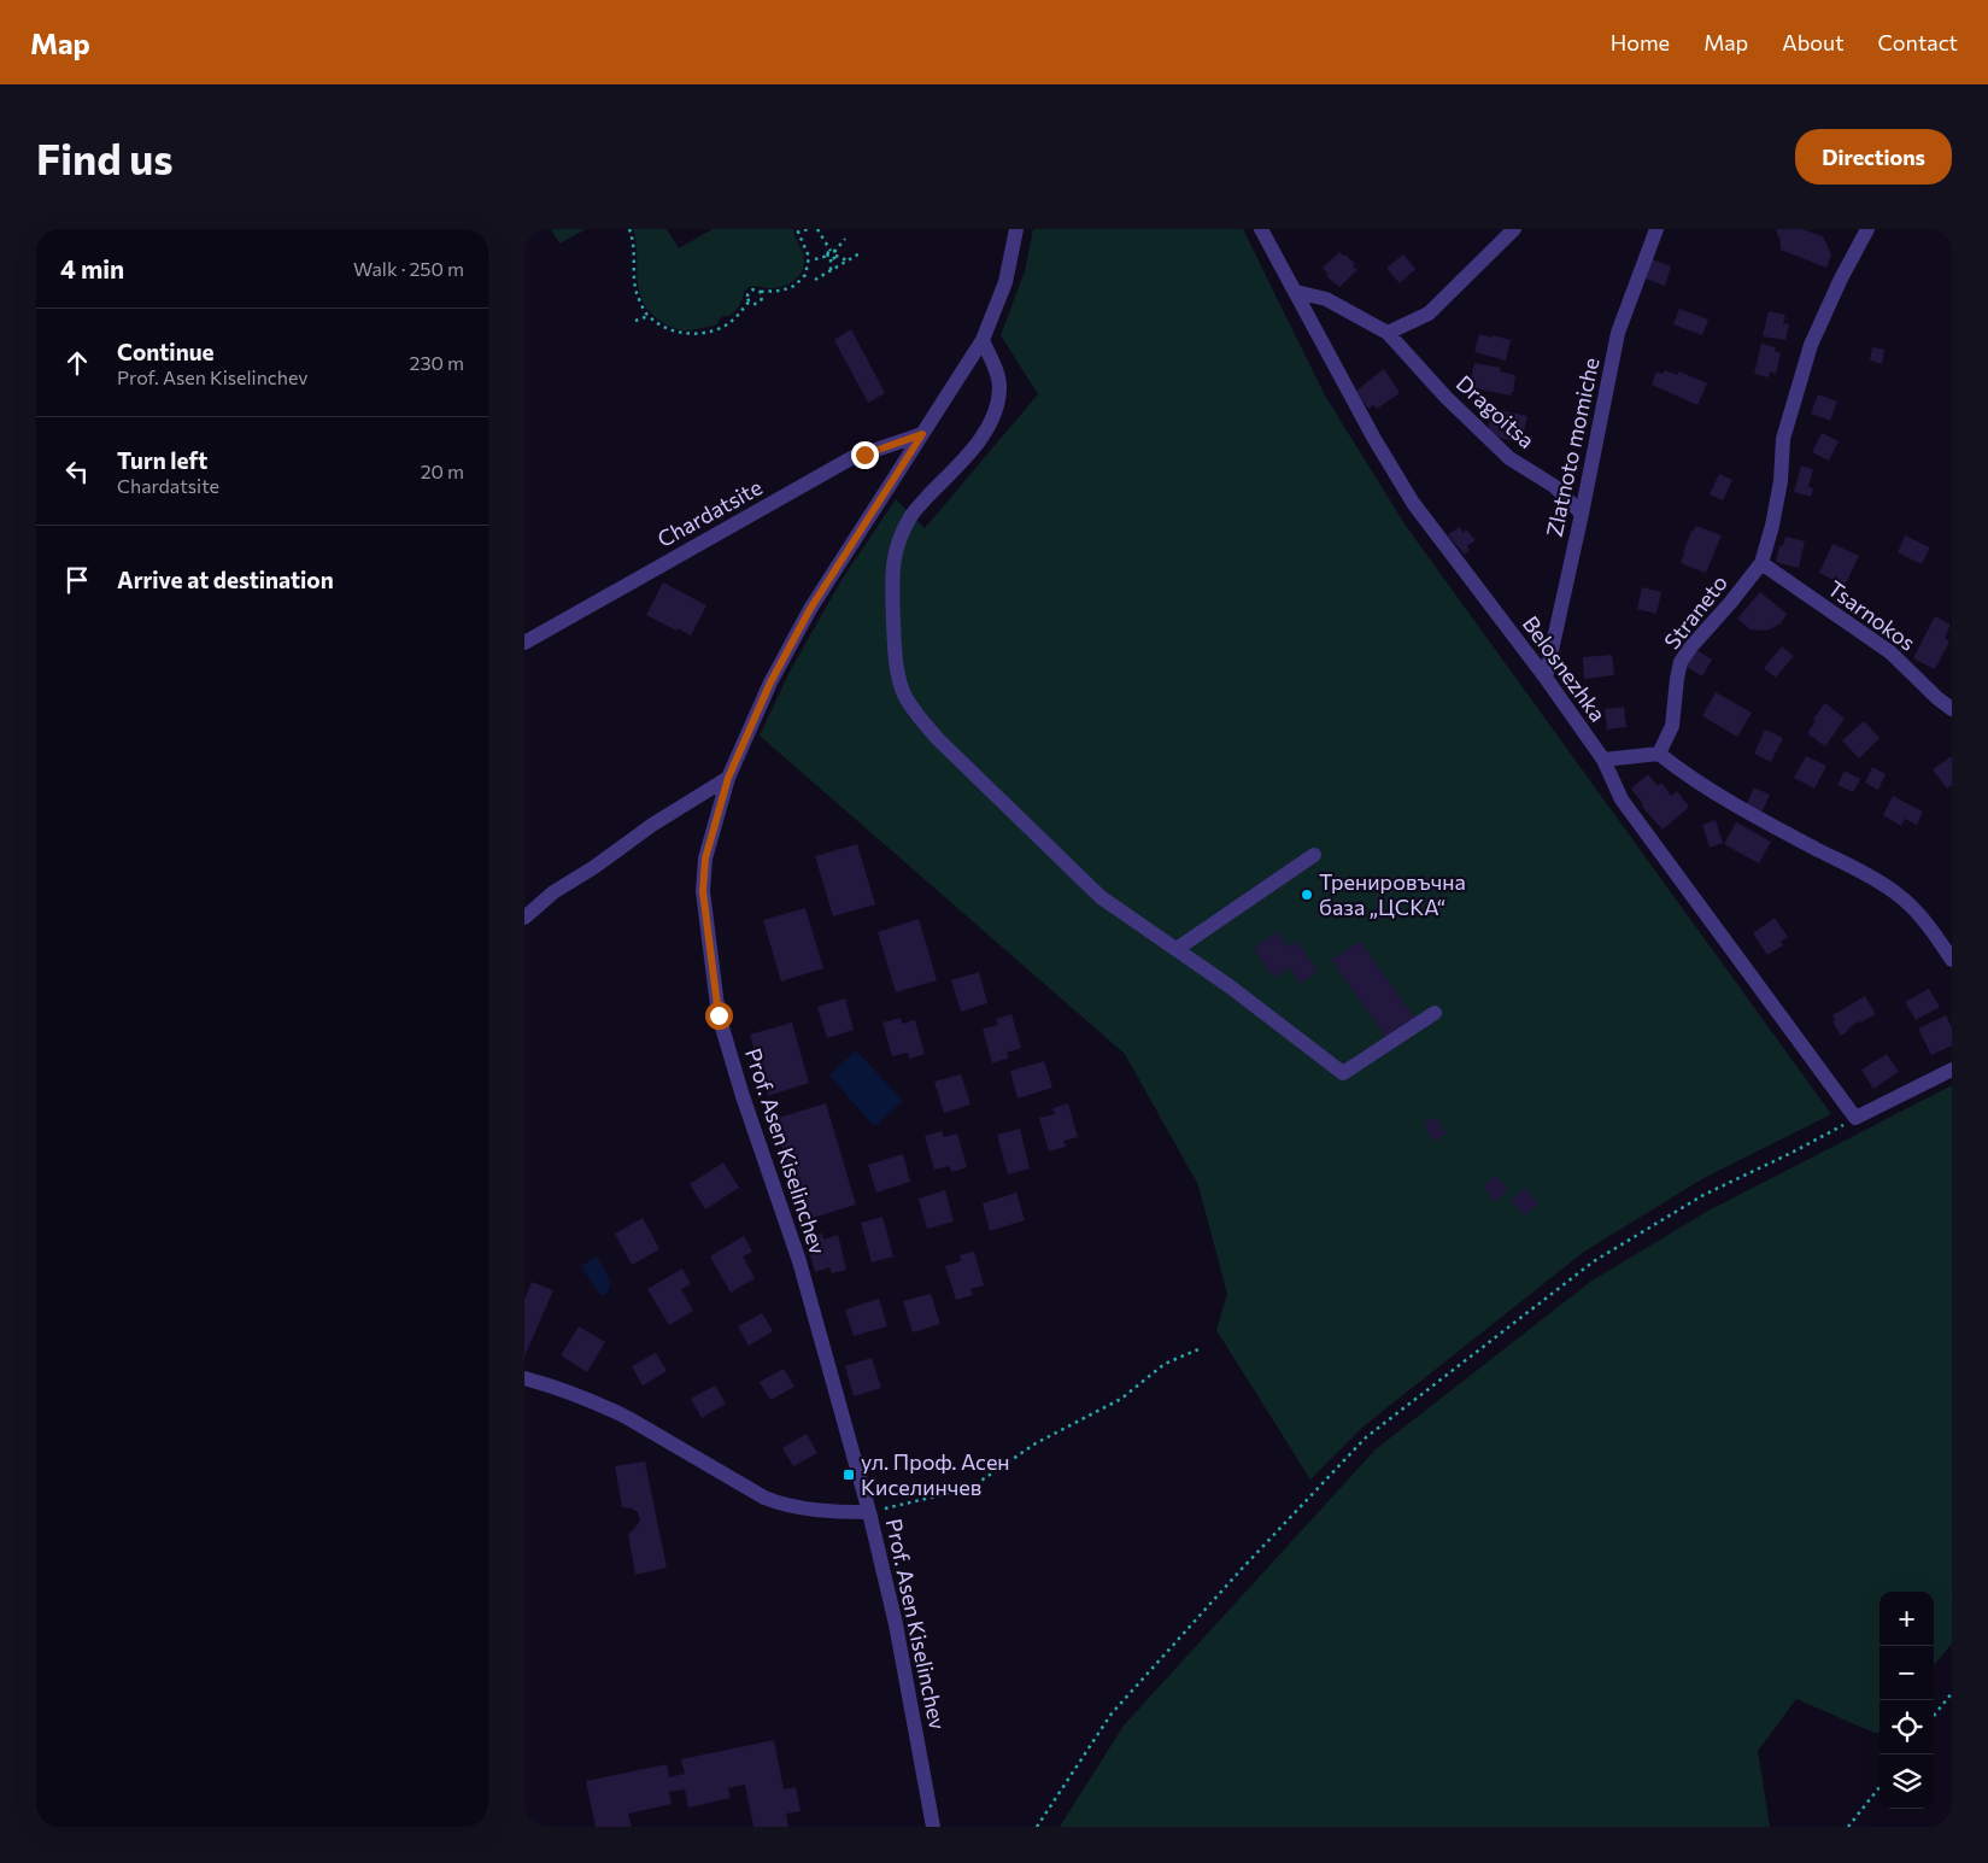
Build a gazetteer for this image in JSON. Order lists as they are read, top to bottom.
{
  "streets": {
    "street": [
      "Dragoitsa",
      "Zlatnoto momiche",
      "Chardatsite",
      "Straneto",
      "Tsarnokos",
      "Belosnezhka",
      "Prof. Asen Kiselinchev"
    ]
  },
  "crossings": [
    ["Dragoitsa", "Zlatnoto momiche"],
    ["Dragoitsa", "Belosnezhka"],
    ["Zlatnoto momiche", "Belosnezhka"],
    ["Chardatsite", "Prof. Asen Kiselinchev"],
    ["Straneto", "Tsarnokos"]
  ],
  "places": {
    "other": ["Тренировъчна база „ЦСКА“"],
    "transit": ["ул. Проф. Асен Киселинчев"]
  },
  "page": {
    "header": "Map",
    "nav": [
      "Home",
      "Map",
      "About",
      "Contact"
    ],
    "buttons": "Directions",
    "title": "Find us",
    "heading": ["4 min", "Walk · 250 m"],
    "list": [
      ["Continue", "Prof. Asen Kiselinchev", "230 m"],
      ["Turn left", "Chardatsite", "20 m"],
      "Arrive at destination"
    ],
    "map_buttons": ["+", "−"]
  }
}
